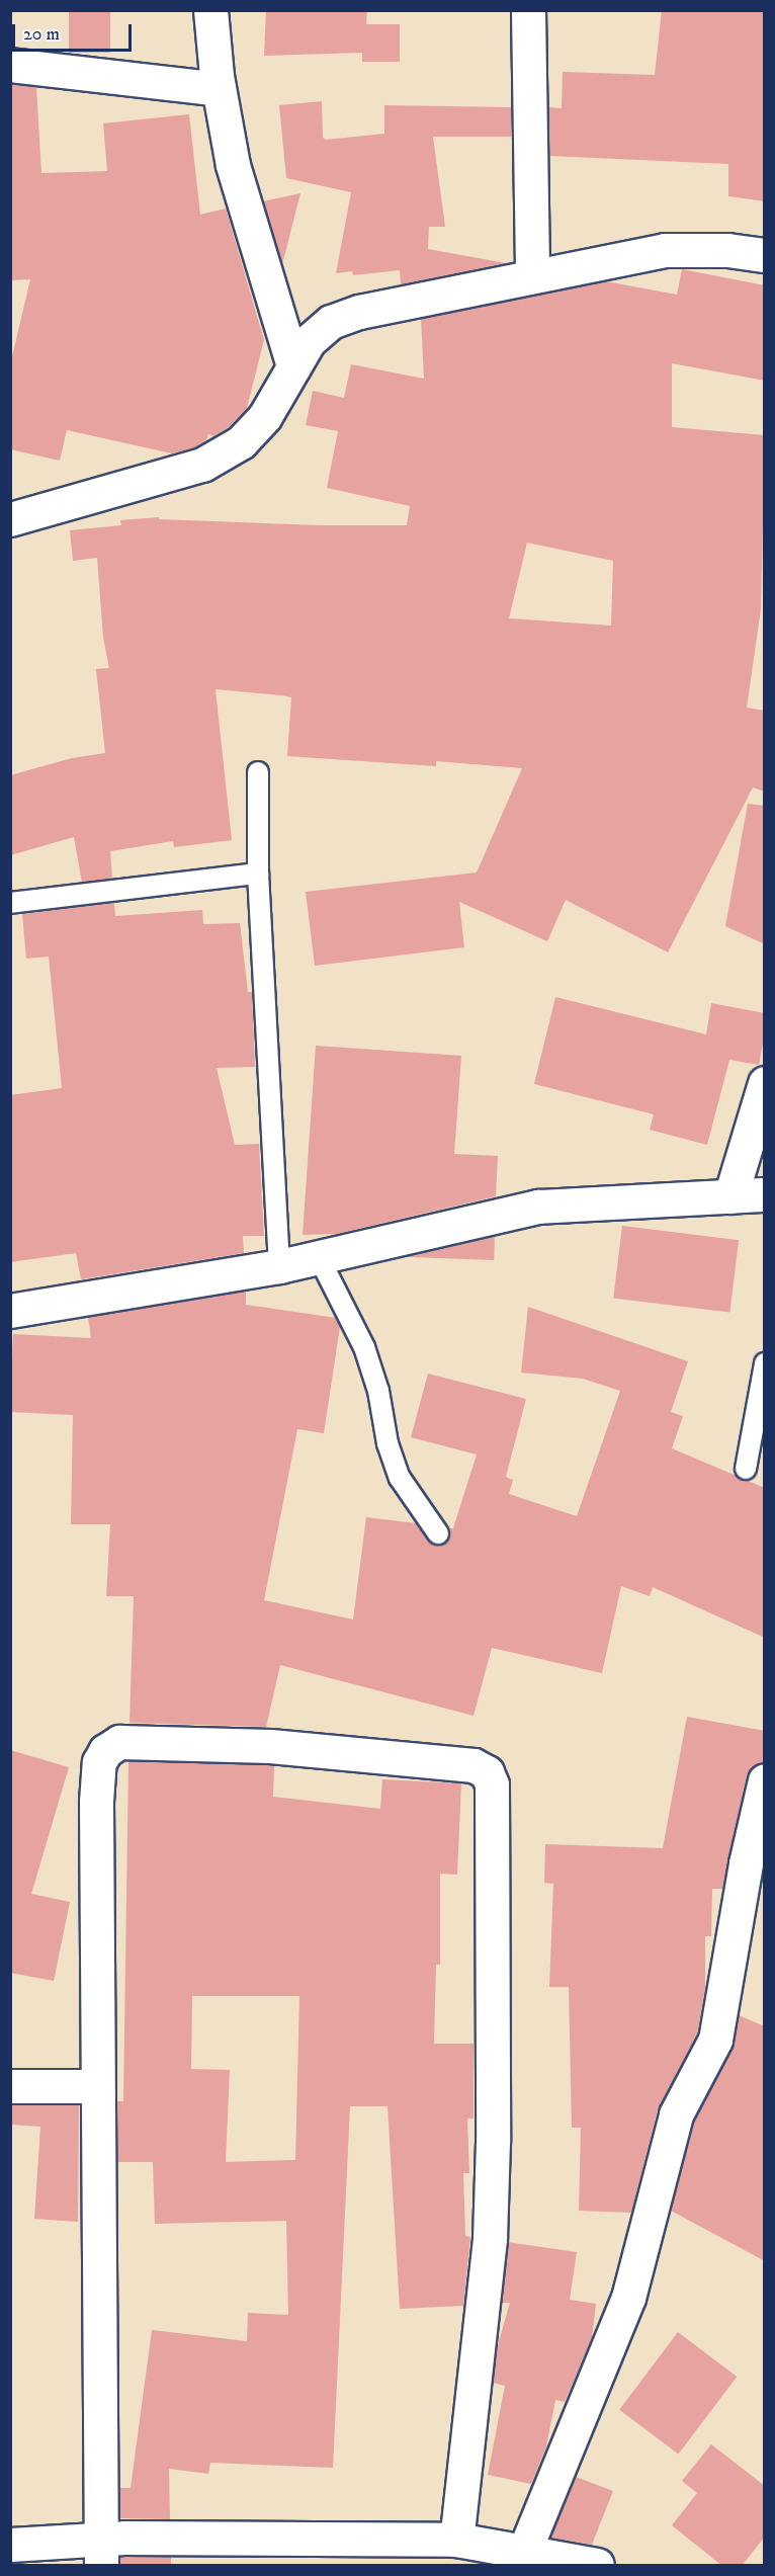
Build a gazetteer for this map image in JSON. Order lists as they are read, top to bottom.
{
  "scale_bar": "20 m"
}
